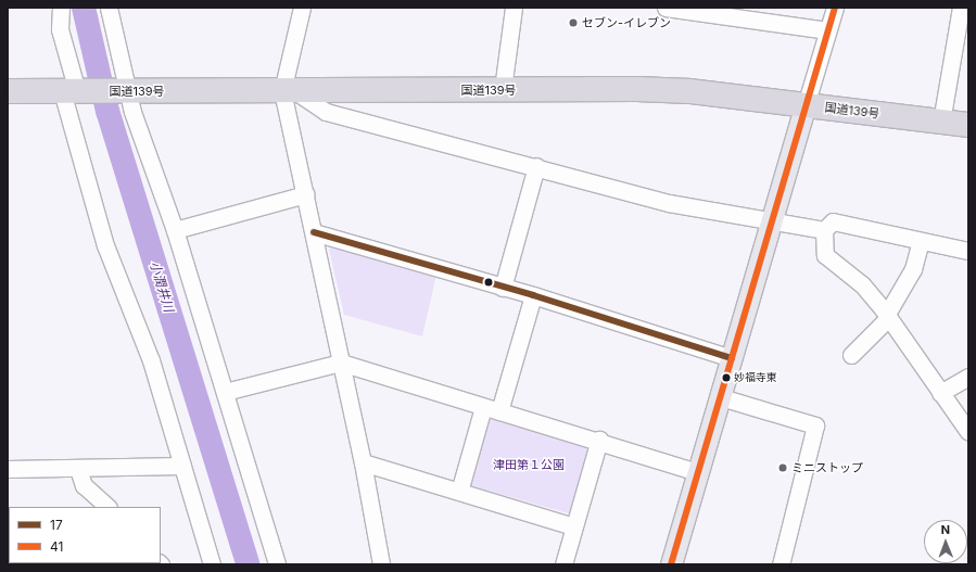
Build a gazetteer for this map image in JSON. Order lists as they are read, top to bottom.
{
  "streets": {
    "highway": ["国道139号"]
  },
  "water": ["小潤井川"],
  "parks": ["津田第１公園"],
  "places": ["セブン-イレブン", "妙福寺東", "ミニストップ"],
  "lines": ["transit line 41", "transit line 17"],
  "legend": ["17", "41"],
  "north": "top"
}
